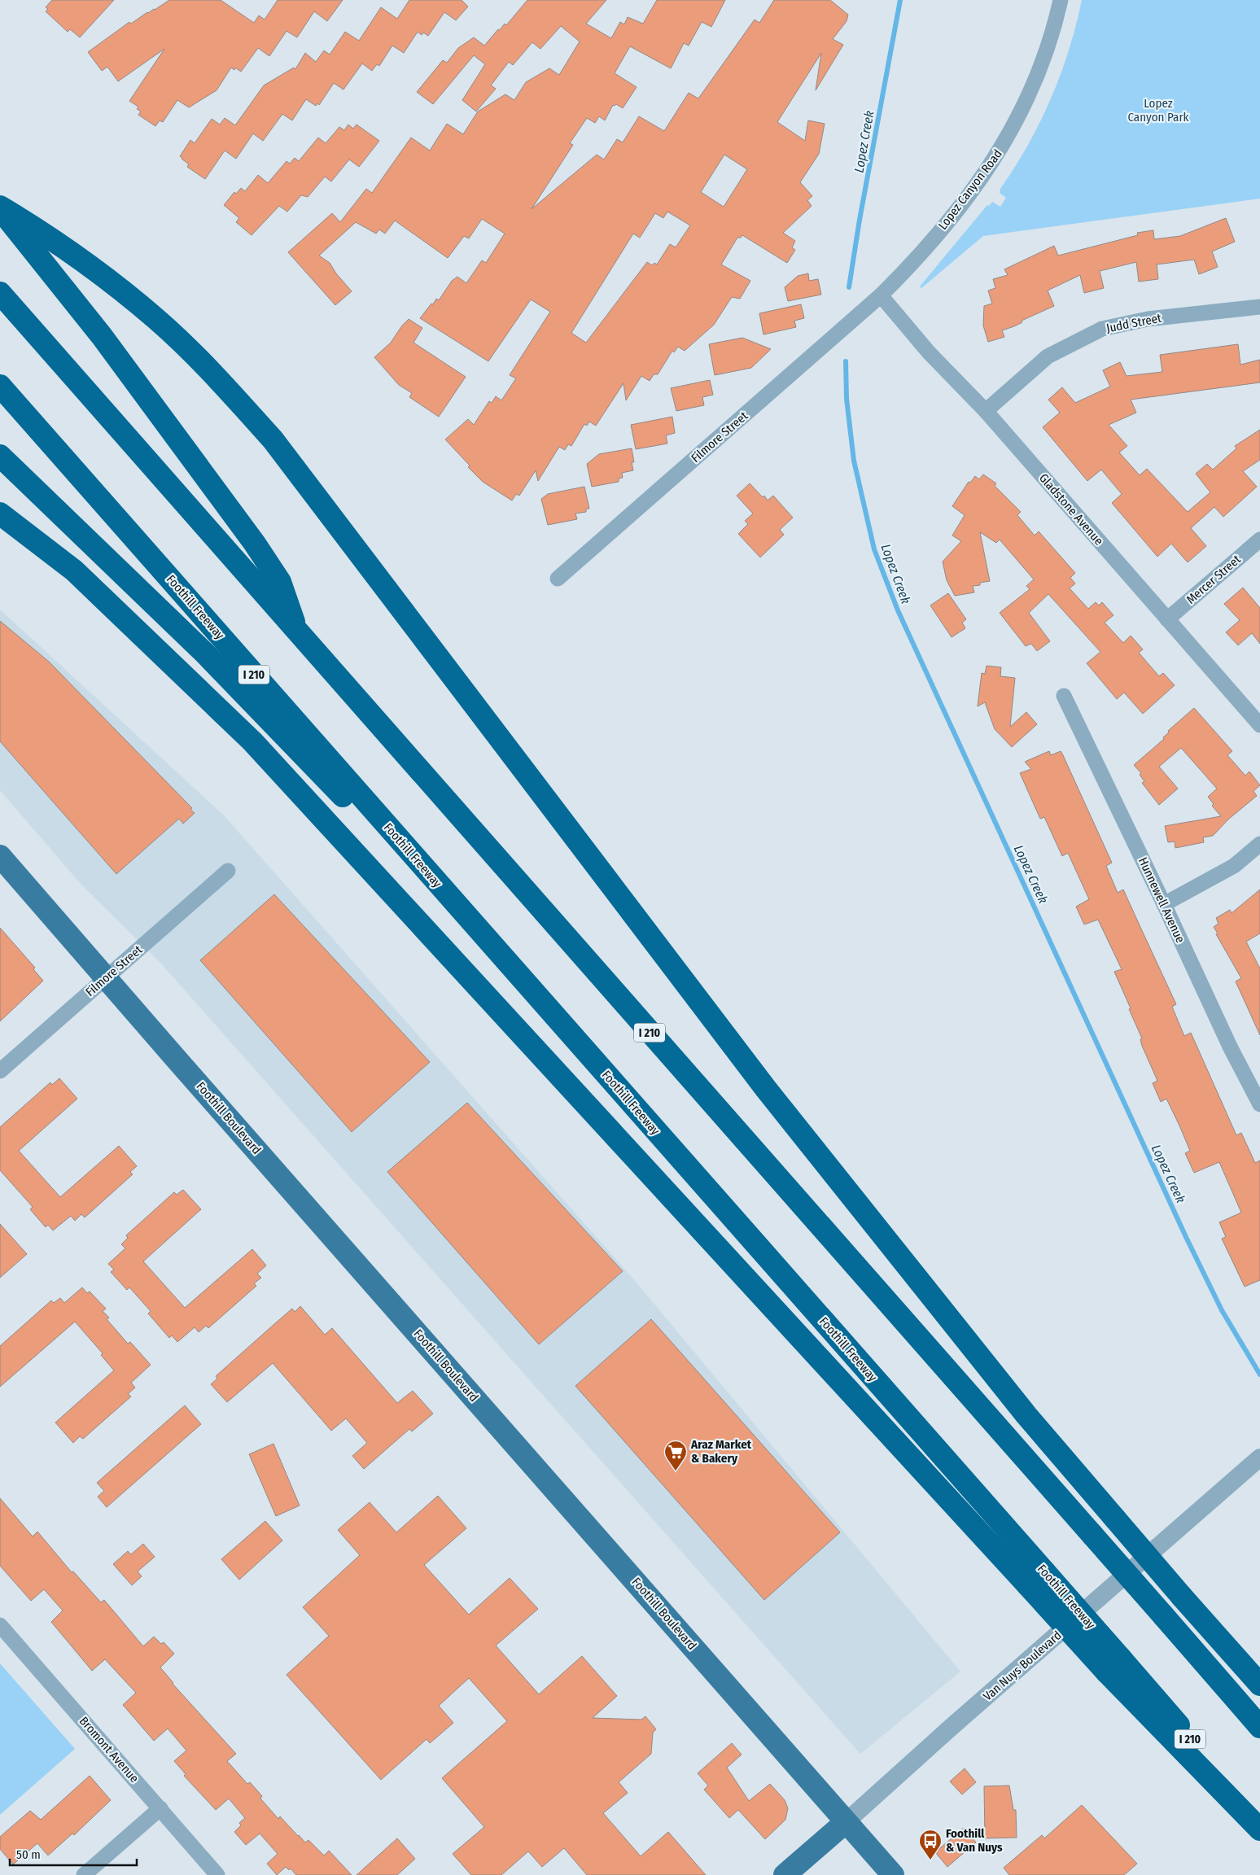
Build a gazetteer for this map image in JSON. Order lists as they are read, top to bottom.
{
  "streets": {
    "highway": ["Foothill Freeway", "I 210"],
    "main road": ["Foothill Boulevard", "Van Nuys Boulevard"],
    "street": [
      "Lopez Canyon Road",
      "Judd Street",
      "Filmore Street",
      "Gladstone Avenue",
      "Mercer Street",
      "Hunnewell Avenue",
      "Bromont Avenue"
    ]
  },
  "crossings": [
    ["Lopez Canyon Road", "Filmore Street"],
    ["Lopez Canyon Road", "Gladstone Avenue"],
    ["Judd Street", "Gladstone Avenue"],
    ["Filmore Street", "Gladstone Avenue"],
    ["Filmore Street", "Foothill Boulevard"],
    ["Gladstone Avenue", "Mercer Street"],
    ["Foothill Boulevard", "Van Nuys Boulevard"]
  ],
  "water": ["Lopez Creek"],
  "parks": ["Lopez Canyon Park"],
  "places": {
    "supermarket": ["Araz Market & Bakery"],
    "bus stop": ["Foothill & Van Nuys"]
  },
  "scale_bar": "50 m"
}
